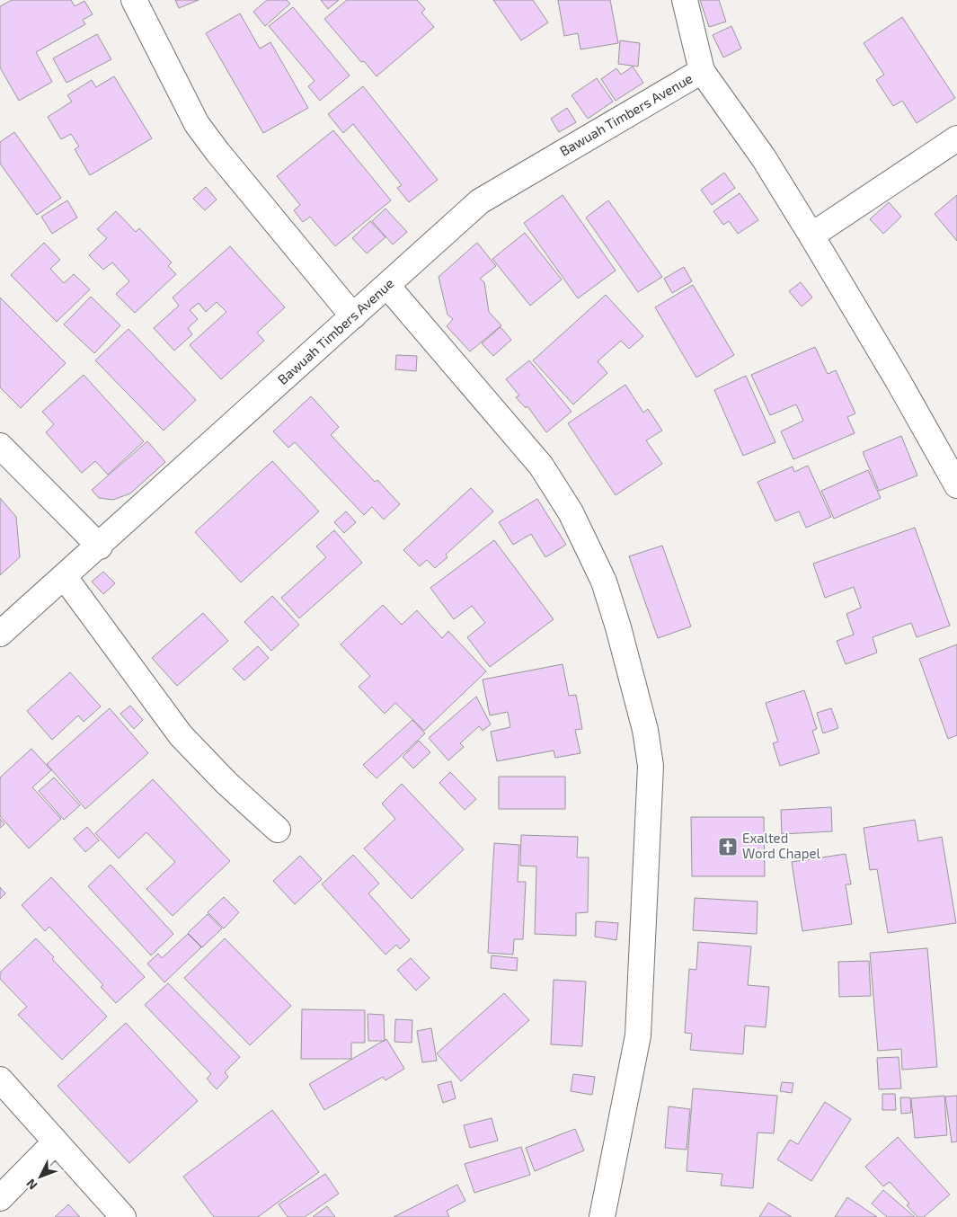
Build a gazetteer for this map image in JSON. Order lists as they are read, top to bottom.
{
  "streets": {
    "street": ["Bawuah Timbers Avenue"]
  },
  "places": {
    "church": ["Exalted Word Chapel"]
  },
  "north": "bottom left"
}
